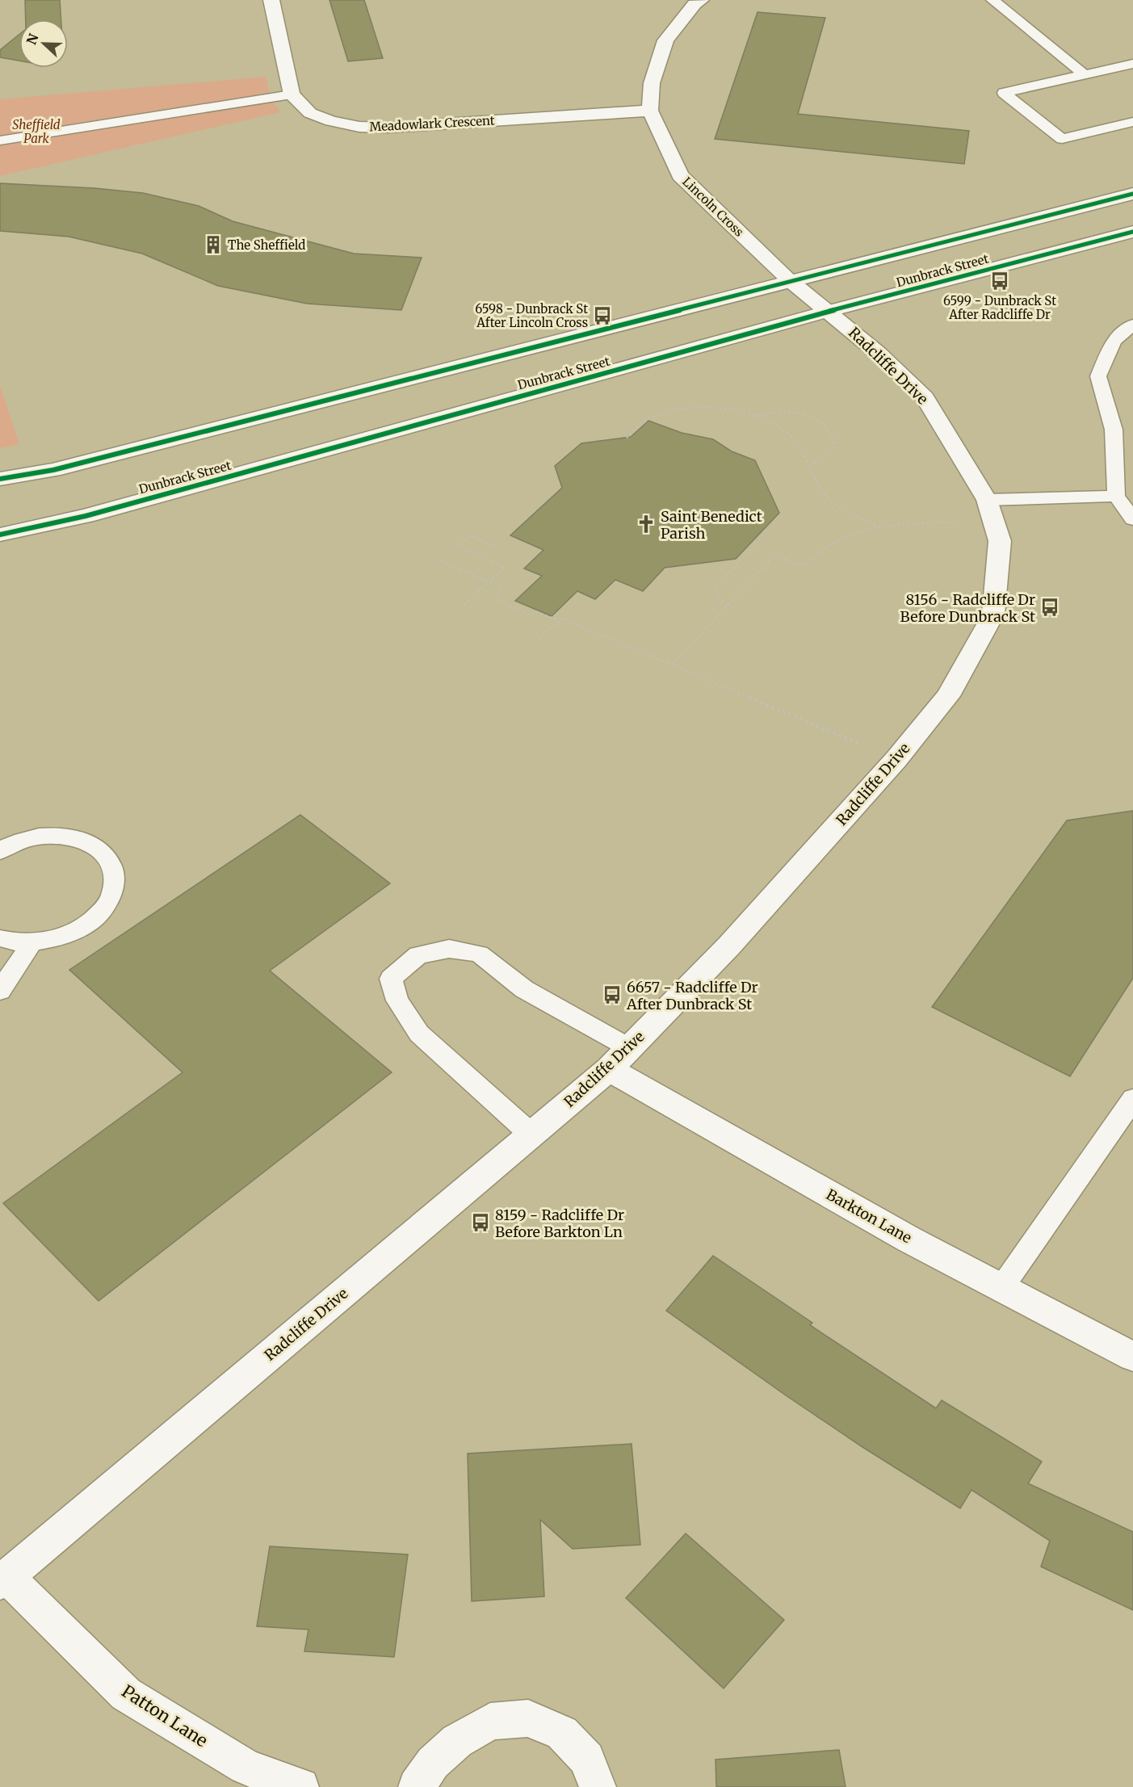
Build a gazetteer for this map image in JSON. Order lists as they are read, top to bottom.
{
  "streets": {
    "street": [
      "Meadowlark Crescent",
      "Lincoln Cross",
      "Dunbrack Street",
      "Radcliffe Drive",
      "Barkton Lane",
      "Patton Lane"
    ]
  },
  "crossings": [
    ["Meadowlark Crescent", "Lincoln Cross"],
    ["Lincoln Cross", "Dunbrack Street"],
    ["Lincoln Cross", "Radcliffe Drive"],
    ["Dunbrack Street", "Radcliffe Drive"],
    ["Radcliffe Drive", "Barkton Lane"],
    ["Radcliffe Drive", "Patton Lane"]
  ],
  "parks": ["Sheffield Park"],
  "places": {
    "building": ["The Sheffield"],
    "bus stop": [
      "6599 - Dunbrack St After Radcliffe Dr",
      "6598 - Dunbrack St After Lincoln Cross",
      "8156 - Radcliffe Dr Before Dunbrack St",
      "6657 - Radcliffe Dr After Dunbrack St",
      "8159 - Radcliffe Dr Before Barkton Ln"
    ],
    "church": ["Saint Benedict Parish"]
  },
  "north": "left"
}
